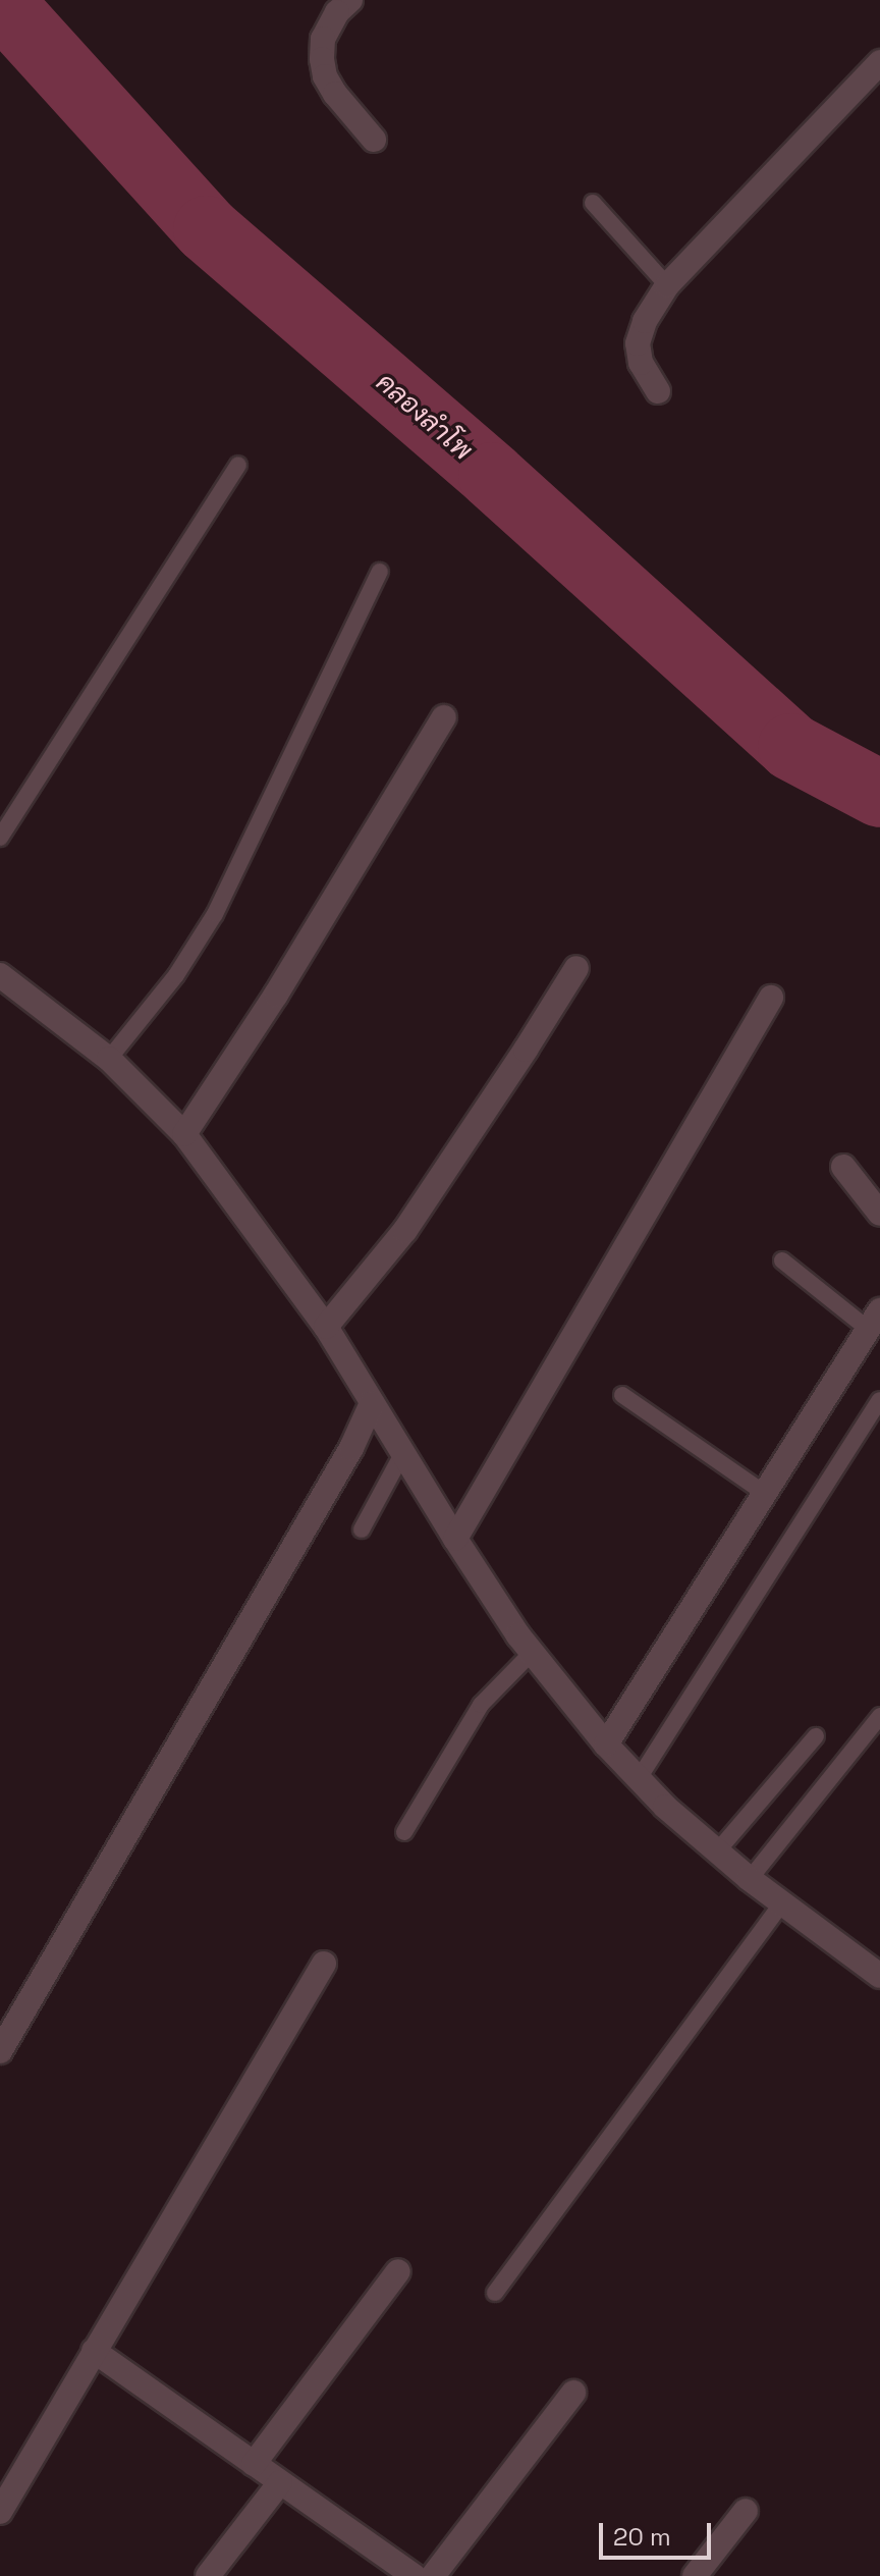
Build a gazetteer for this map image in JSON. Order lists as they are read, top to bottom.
{
  "water": ["คลองลำโพ"],
  "scale_bar": "20 m"
}
